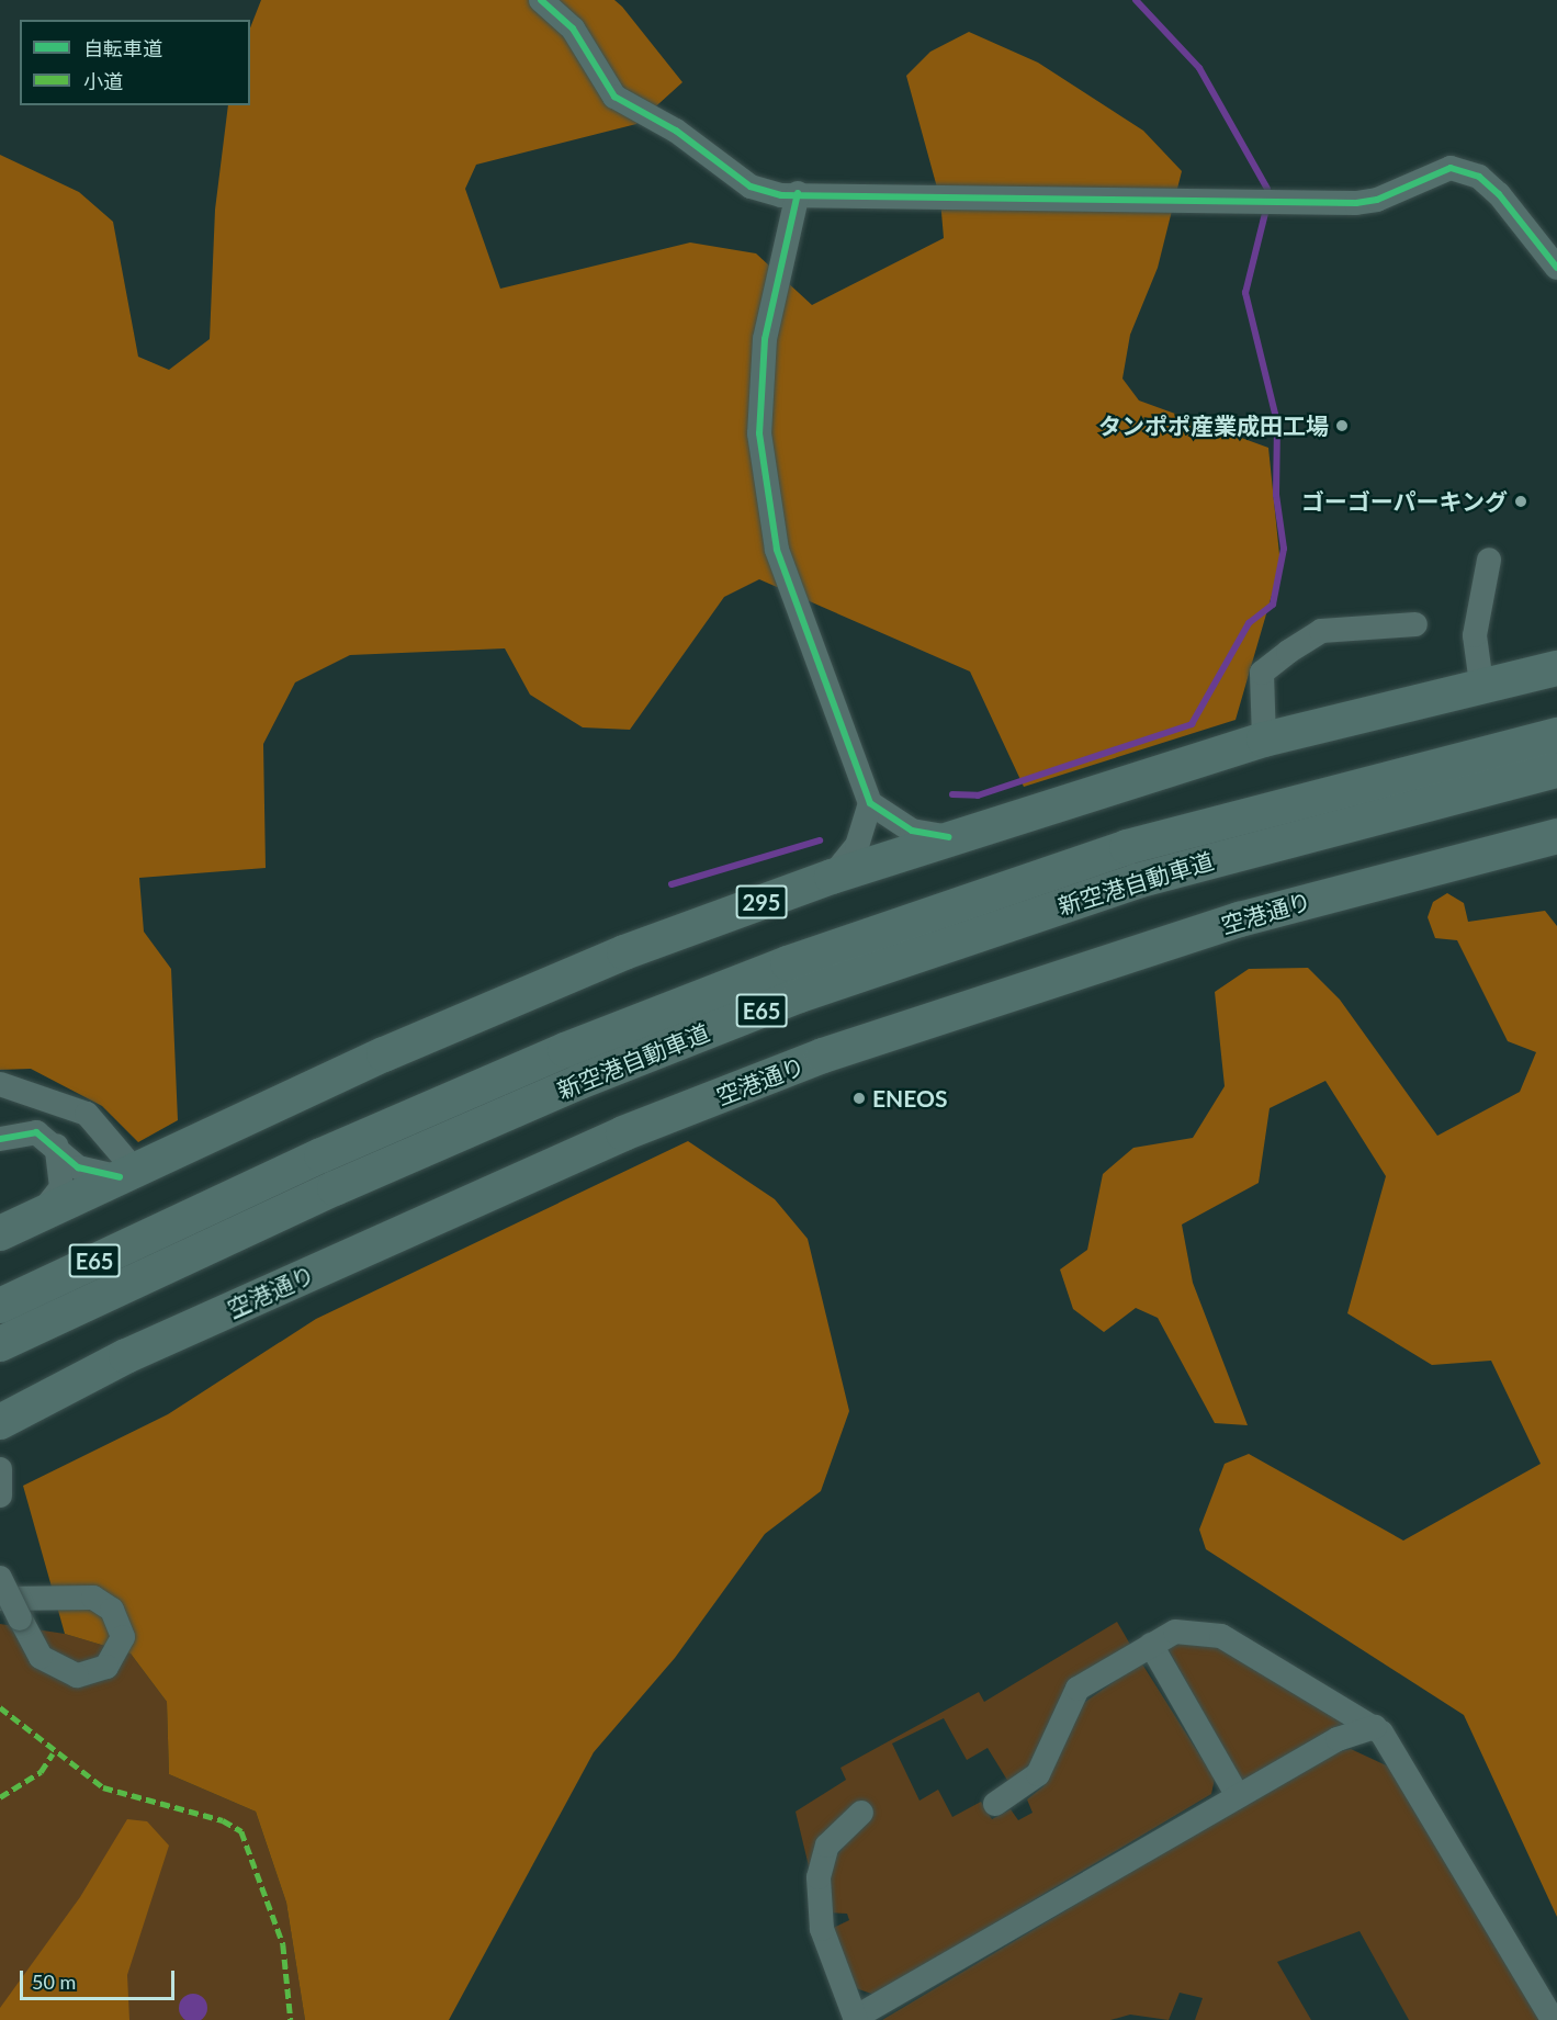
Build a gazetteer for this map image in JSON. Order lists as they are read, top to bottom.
{
  "streets": {
    "highway": [
      "新空港自動車道",
      "295",
      "空港通り",
      "E65"
    ]
  },
  "places": ["タンポポ産業成田工場", "ゴーゴーパーキング", "ENEOS"],
  "legend": ["自転車道", "小道"],
  "scale_bar": "50 m"
}
